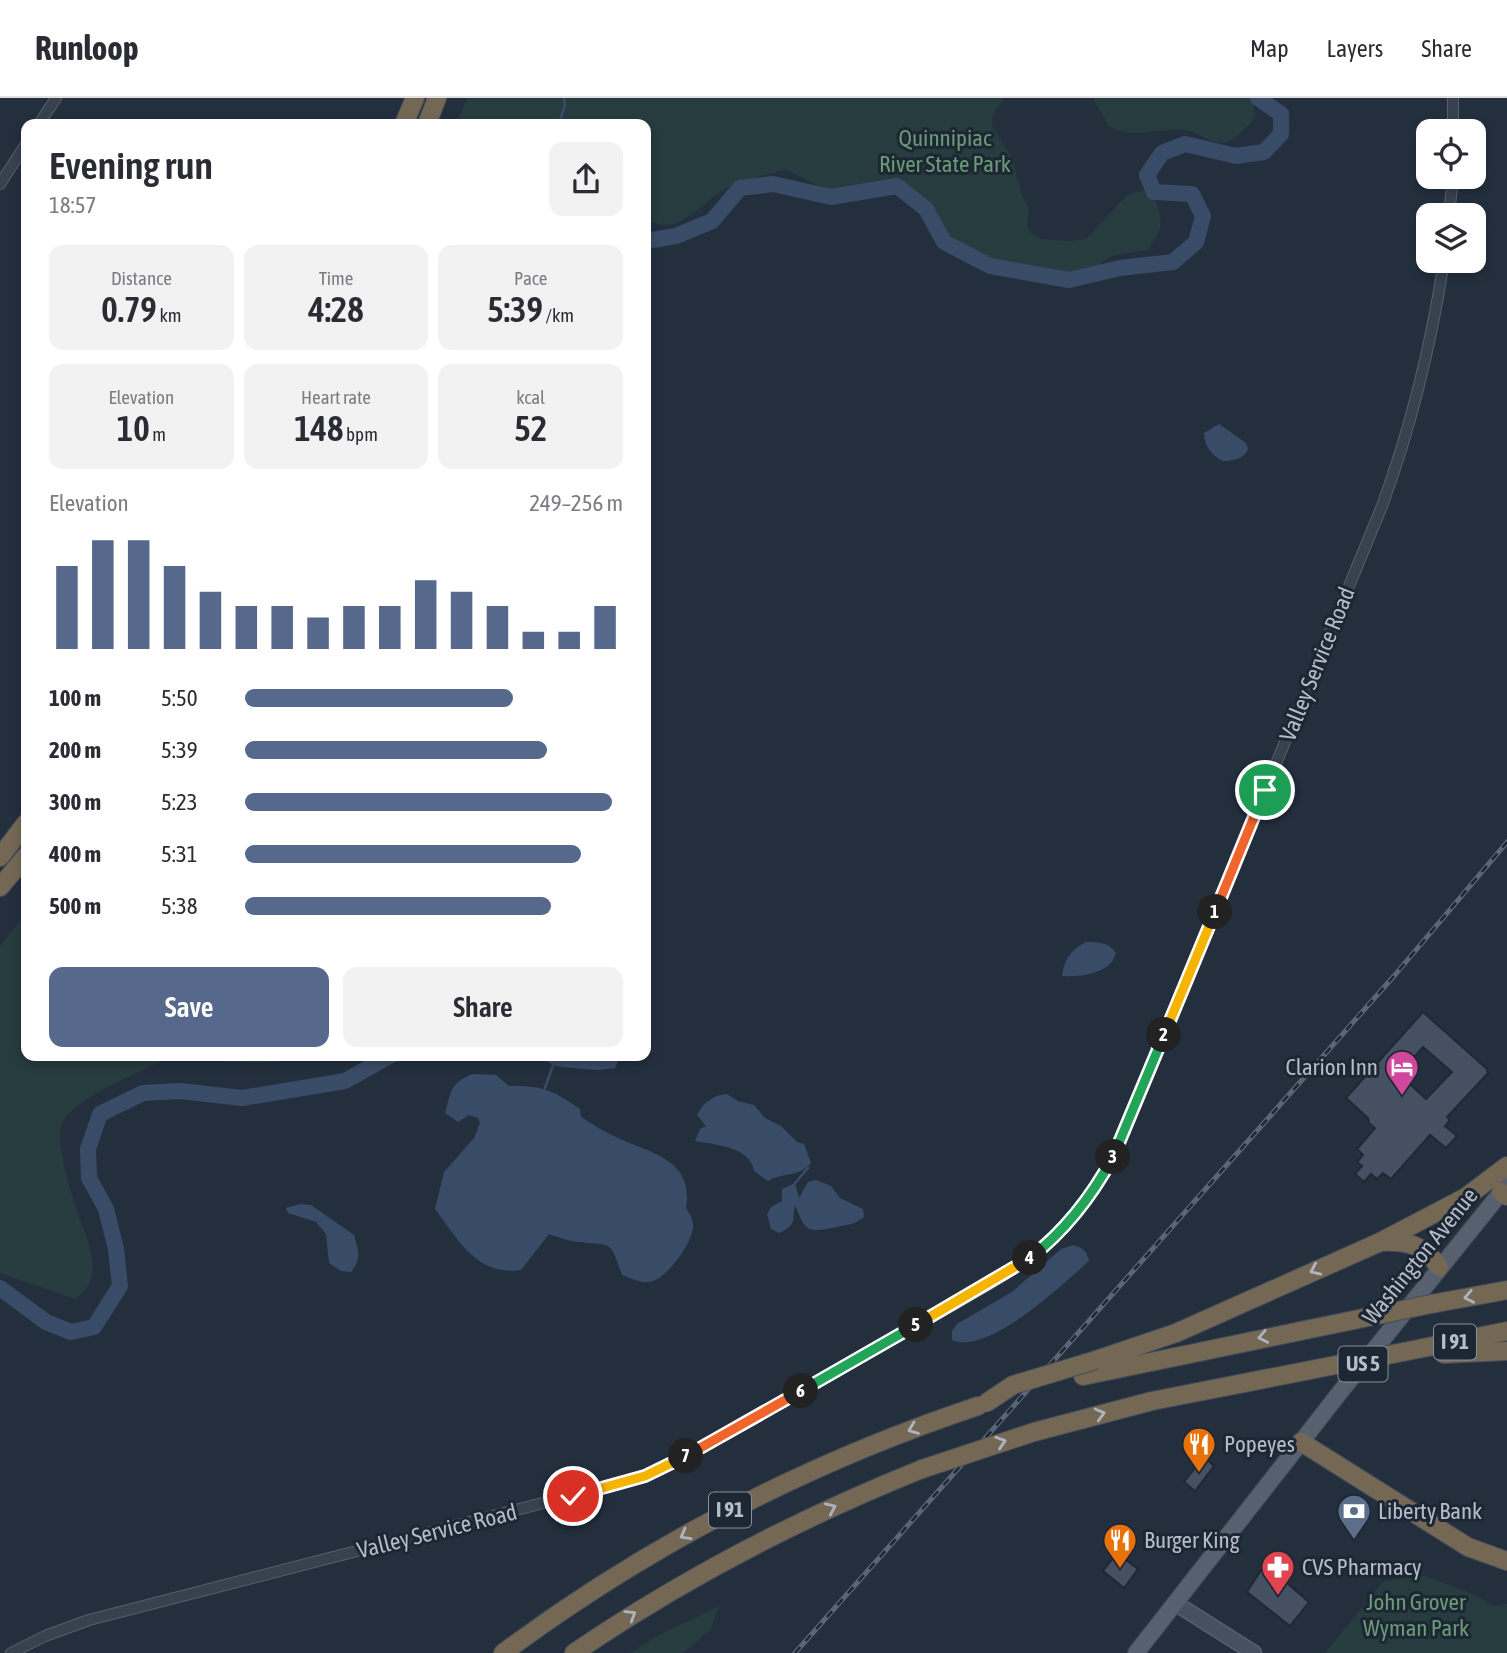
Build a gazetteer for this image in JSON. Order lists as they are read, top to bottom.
{
  "streets": {
    "highway": ["I 91"],
    "main road": ["Washington Avenue", "US 5"],
    "street": ["Valley Service Road"]
  },
  "parks": ["Quinnipiac River State Park", "John Grover Wyman Park"],
  "places": {
    "hotel": ["Clarion Inn"],
    "restaurant": ["Popeyes", "Burger King"],
    "bank": ["Liberty Bank"],
    "pharmacy": ["CVS Pharmacy"]
  },
  "page": {
    "header": "Runloop",
    "nav": ["Map", "Layers", "Share"],
    "heading": ["Evening run", "18:57"],
    "stats": [
      ["Distance", "0.79 km"],
      ["Time", "4:28"],
      ["Pace", "5:39 /km"],
      ["Elevation", "10 m"],
      ["Heart rate", "148 bpm"],
      ["kcal", "52"]
    ],
    "chart": ["Elevation", "249–256 m"],
    "list": [
      {
        "name": "100 m",
        "note": "5:50"
      },
      {
        "name": "200 m",
        "note": "5:39"
      },
      {
        "name": "300 m",
        "note": "5:23"
      },
      {
        "name": "400 m",
        "note": "5:31"
      },
      {
        "name": "500 m",
        "note": "5:38"
      }
    ],
    "pins": [
      "1",
      "2",
      "3",
      "4",
      "5",
      "6",
      "7"
    ],
    "buttons": ["Save", "Share"]
  }
}
